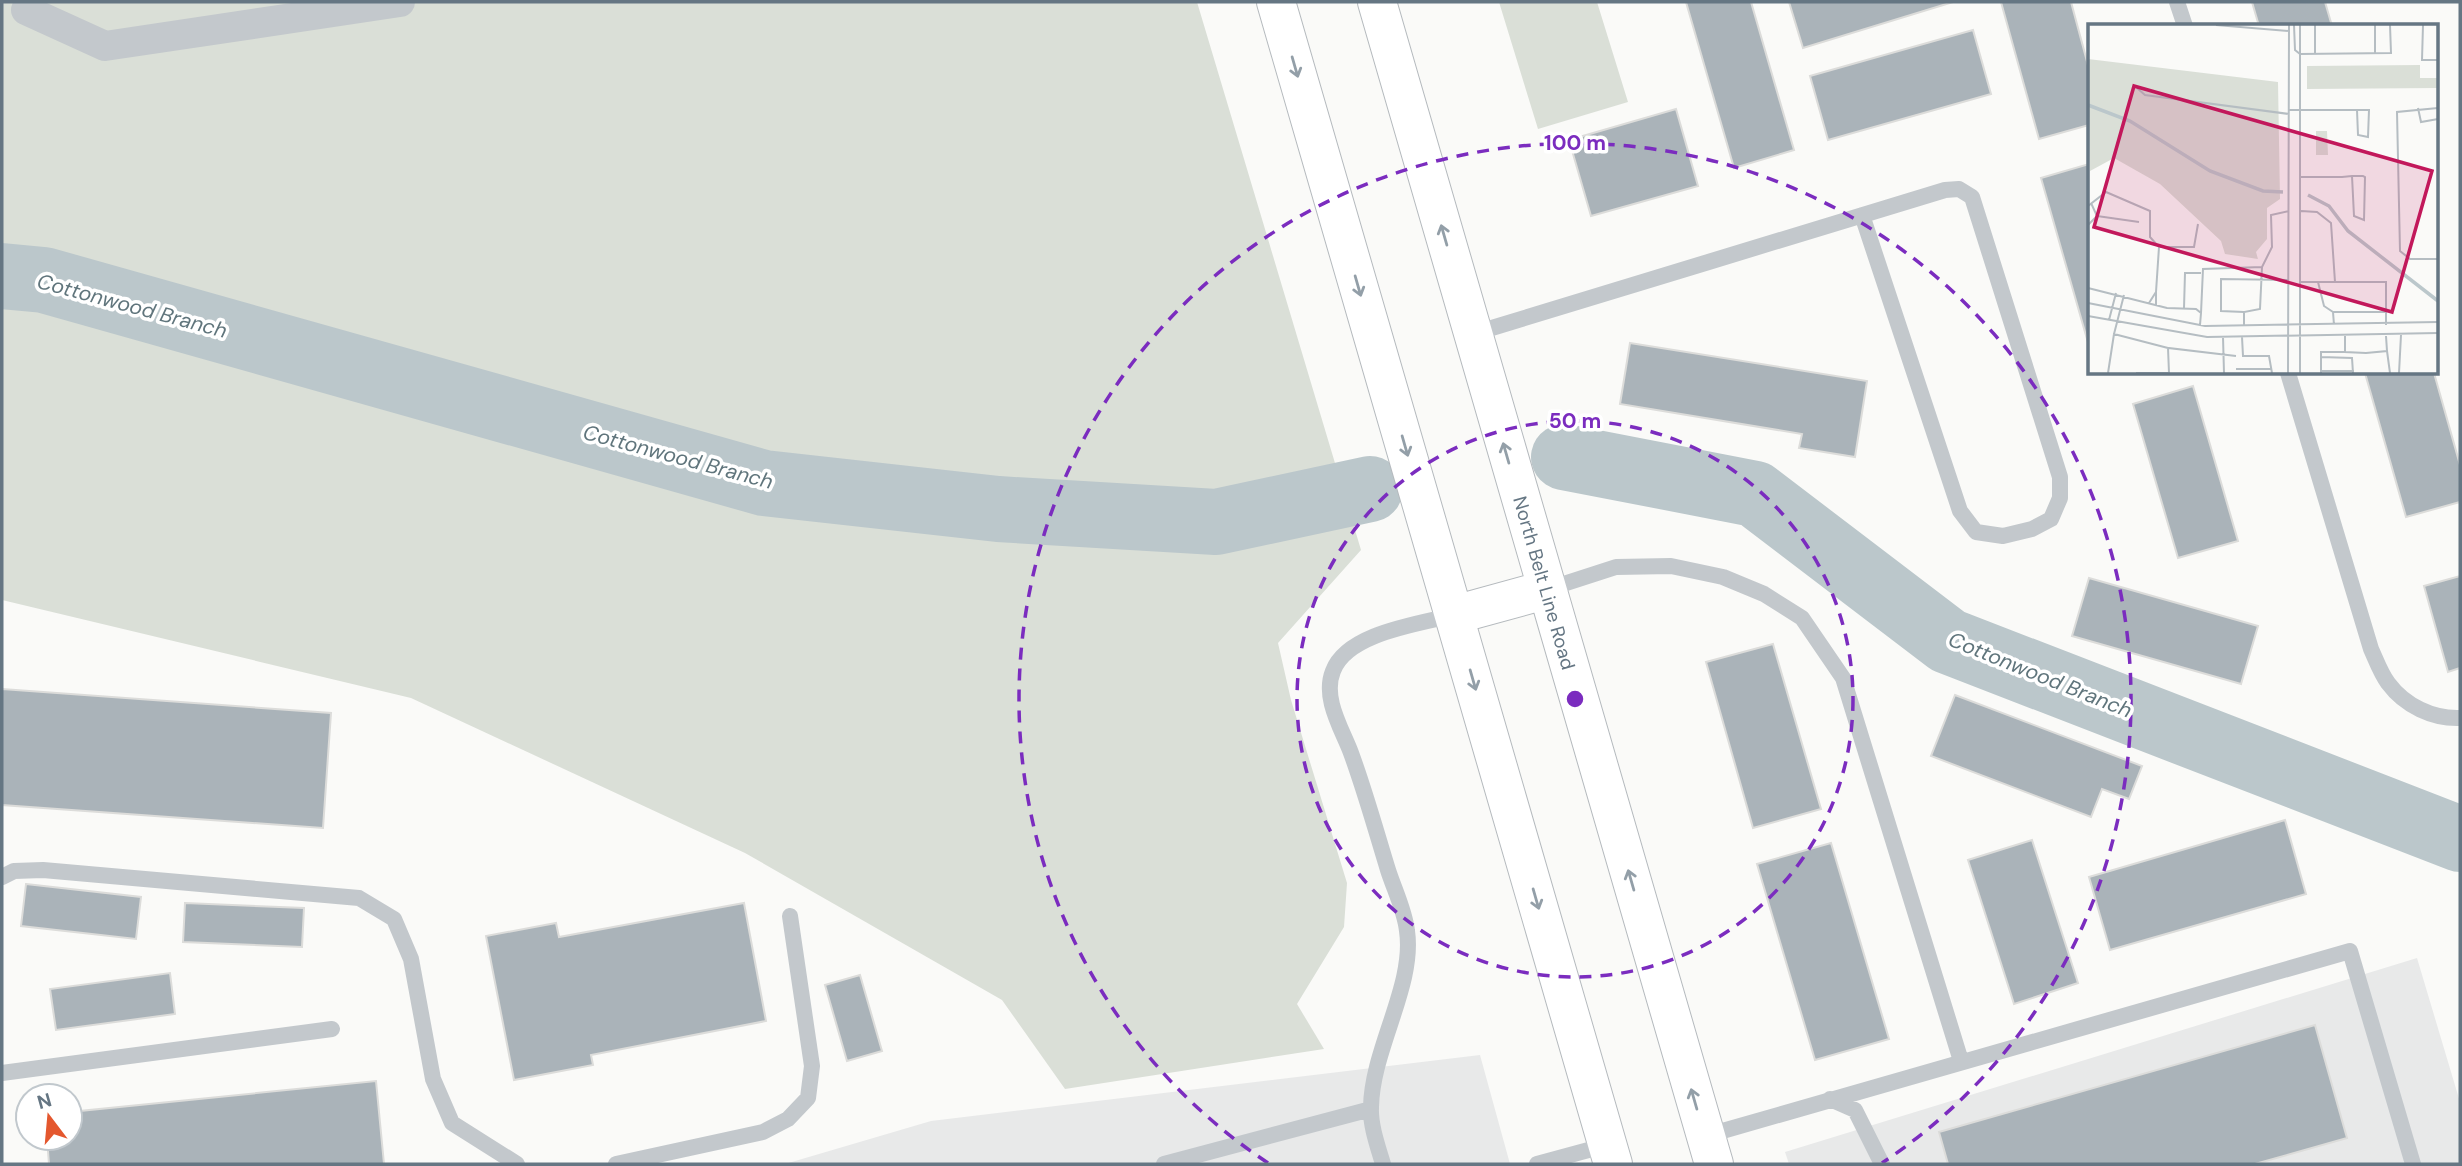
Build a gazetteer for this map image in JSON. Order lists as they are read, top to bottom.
{
  "streets": {
    "main road": ["North Belt Line Road"]
  },
  "water": ["Cottonwood Branch"],
  "north": "top",
  "rings": ["100 m", "50 m"]
}
